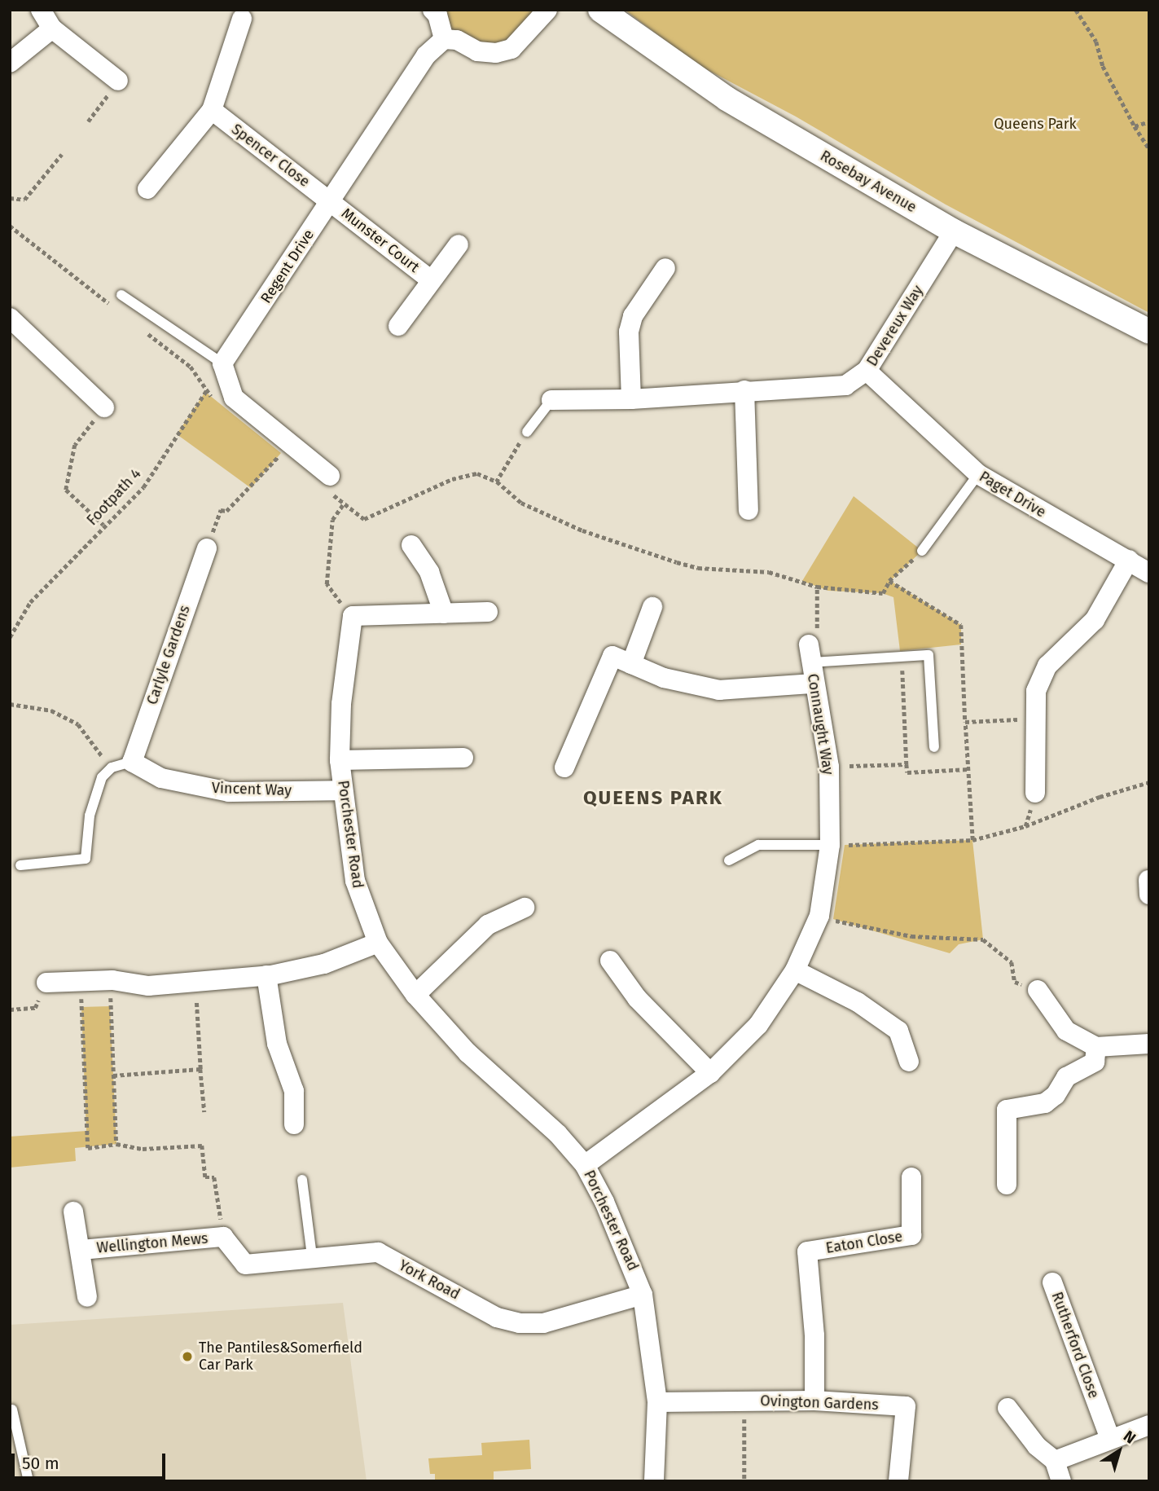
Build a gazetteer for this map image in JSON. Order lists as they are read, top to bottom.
{
  "streets": {
    "street": [
      "Spencer Close",
      "Rosebay Avenue",
      "Munster Court",
      "Regent Drive",
      "Devereux Way",
      "Paget Drive",
      "Carlyle Gardens",
      "Connaught Way",
      "Vincent Way",
      "Porchester Road",
      "Eaton Close",
      "Wellington Mews",
      "York Road",
      "Rutherford Close",
      "Ovington Gardens"
    ],
    "path": ["Footpath 4"]
  },
  "crossings": [
    ["Spencer Close", "Munster Court"],
    ["Spencer Close", "Regent Drive"],
    ["Rosebay Avenue", "Devereux Way"],
    ["Munster Court", "Regent Drive"],
    ["Regent Drive", "Footpath 4"],
    ["Devereux Way", "Paget Drive"],
    ["Carlyle Gardens", "Vincent Way"],
    ["Connaught Way", "Porchester Road"],
    ["Vincent Way", "Porchester Road"],
    ["Porchester Road", "York Road"],
    ["Porchester Road", "Ovington Gardens"],
    ["Eaton Close", "Ovington Gardens"],
    ["Wellington Mews", "York Road"]
  ],
  "districts": ["QUEENS PARK"],
  "parks": ["Queens Park"],
  "places": ["The Pantiles&Somerfield Car Park"],
  "scale_bar": "50 m",
  "north": "top right"
}
